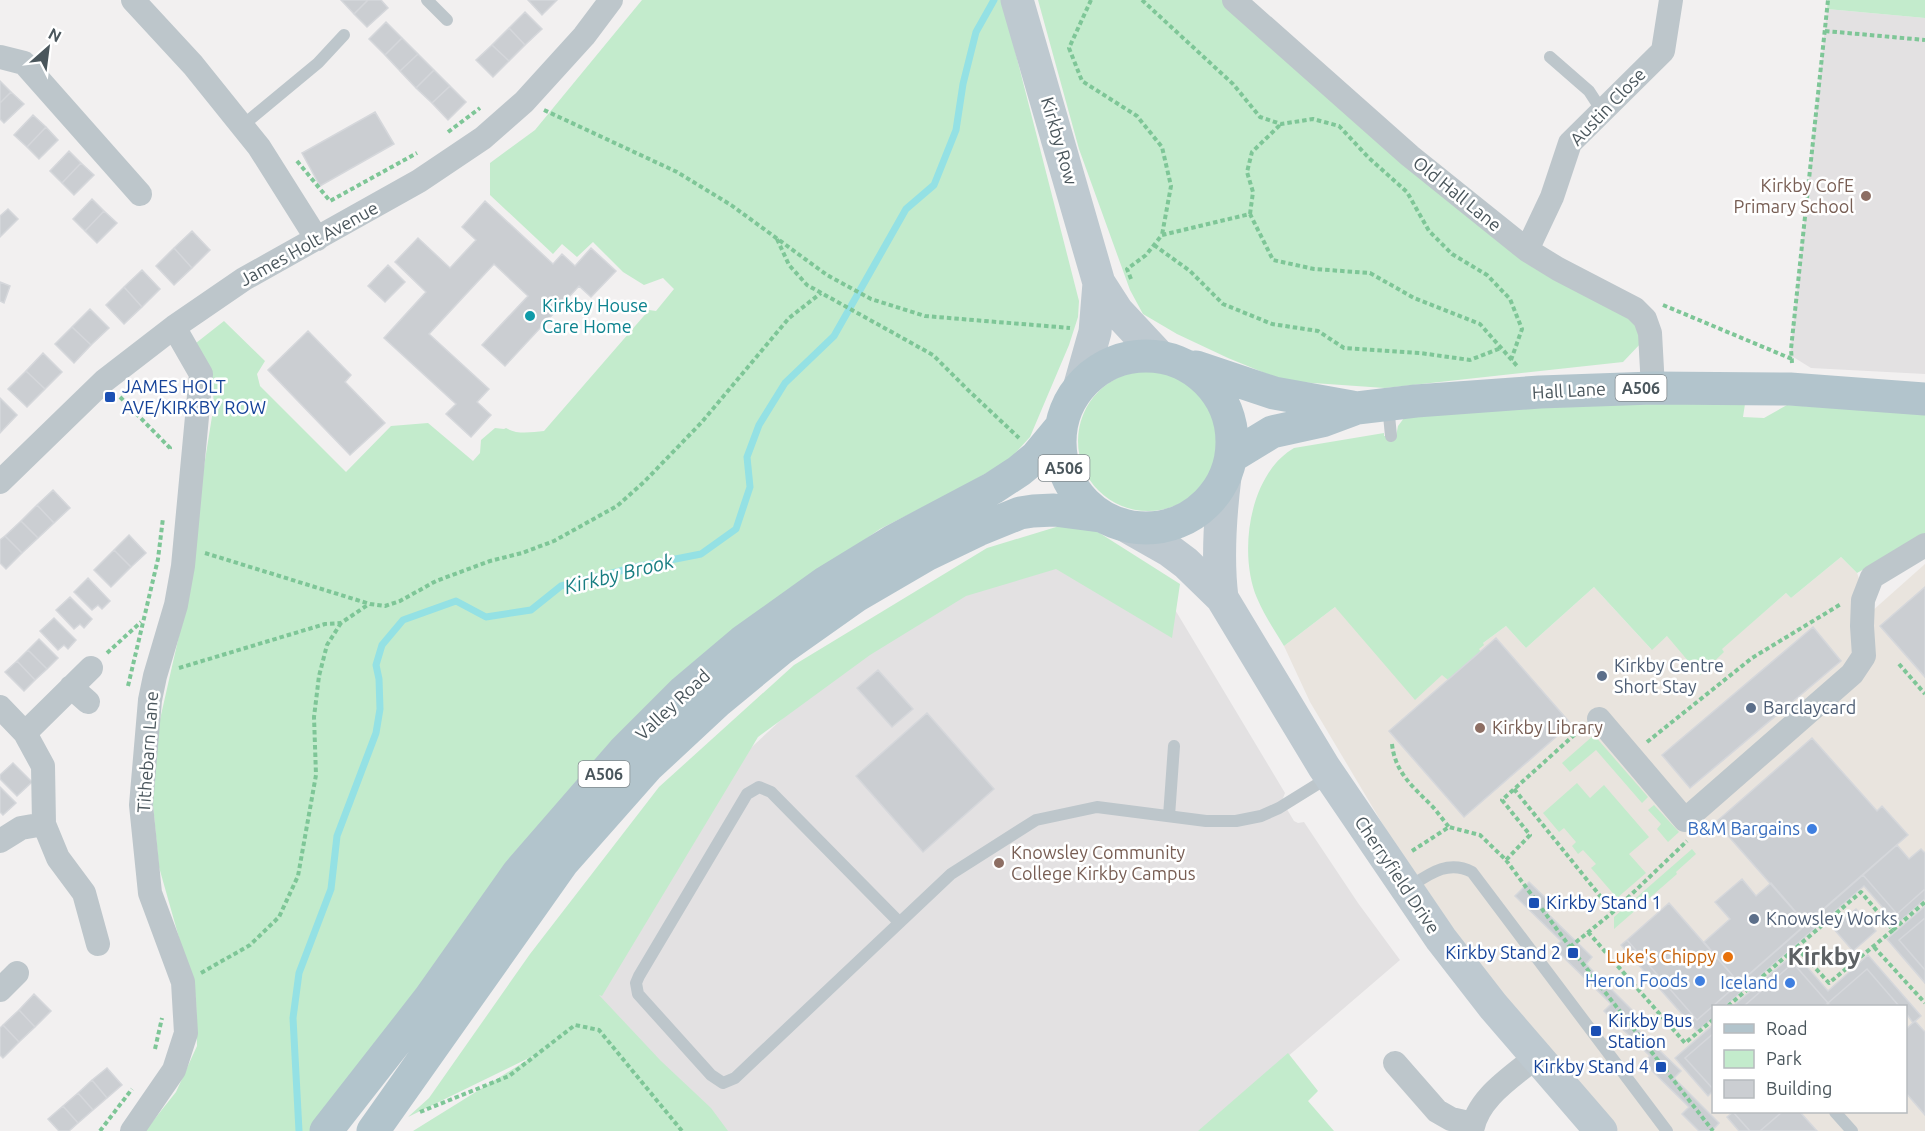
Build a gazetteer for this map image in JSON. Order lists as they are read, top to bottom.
{
  "streets": {
    "main road": ["A506", "Hall Lane", "Valley Road"],
    "street": [
      "Austin Close",
      "Kirkby Row",
      "Old Hall Lane",
      "James Holt Avenue",
      "Tithebarn Lane",
      "Cherryfield Drive"
    ]
  },
  "crossings": [
    ["Austin Close", "Old Hall Lane"],
    ["Kirkby Row", "A506"],
    ["Kirkby Row", "Hall Lane"],
    ["Kirkby Row", "Valley Road"],
    ["Kirkby Row", "Cherryfield Drive"],
    ["Old Hall Lane", "Hall Lane"],
    ["James Holt Avenue", "Tithebarn Lane"],
    ["A506", "Hall Lane"],
    ["A506", "Valley Road"],
    ["A506", "Cherryfield Drive"],
    ["Hall Lane", "Valley Road"],
    ["Hall Lane", "Cherryfield Drive"],
    ["Valley Road", "Cherryfield Drive"]
  ],
  "districts": ["Kirkby"],
  "water": ["Kirkby Brook"],
  "places": {
    "other": [
      "Kirkby CofE Primary School",
      "Kirkby House Care Home",
      "Kirkby Centre Short Stay",
      "Barclaycard",
      "Kirkby Library",
      "B&M Bargains",
      "Knowsley Community College Kirkby Campus",
      "Knowsley Works",
      "Luke's Chippy",
      "Heron Foods",
      "Iceland"
    ],
    "transit": [
      "JAMES HOLT AVE/KIRKBY ROW",
      "Kirkby Stand 1",
      "Kirkby Stand 2",
      "Kirkby Bus Station",
      "Kirkby Stand 4"
    ]
  },
  "legend": ["Road", "Park", "Building"],
  "north": "top right"
}
